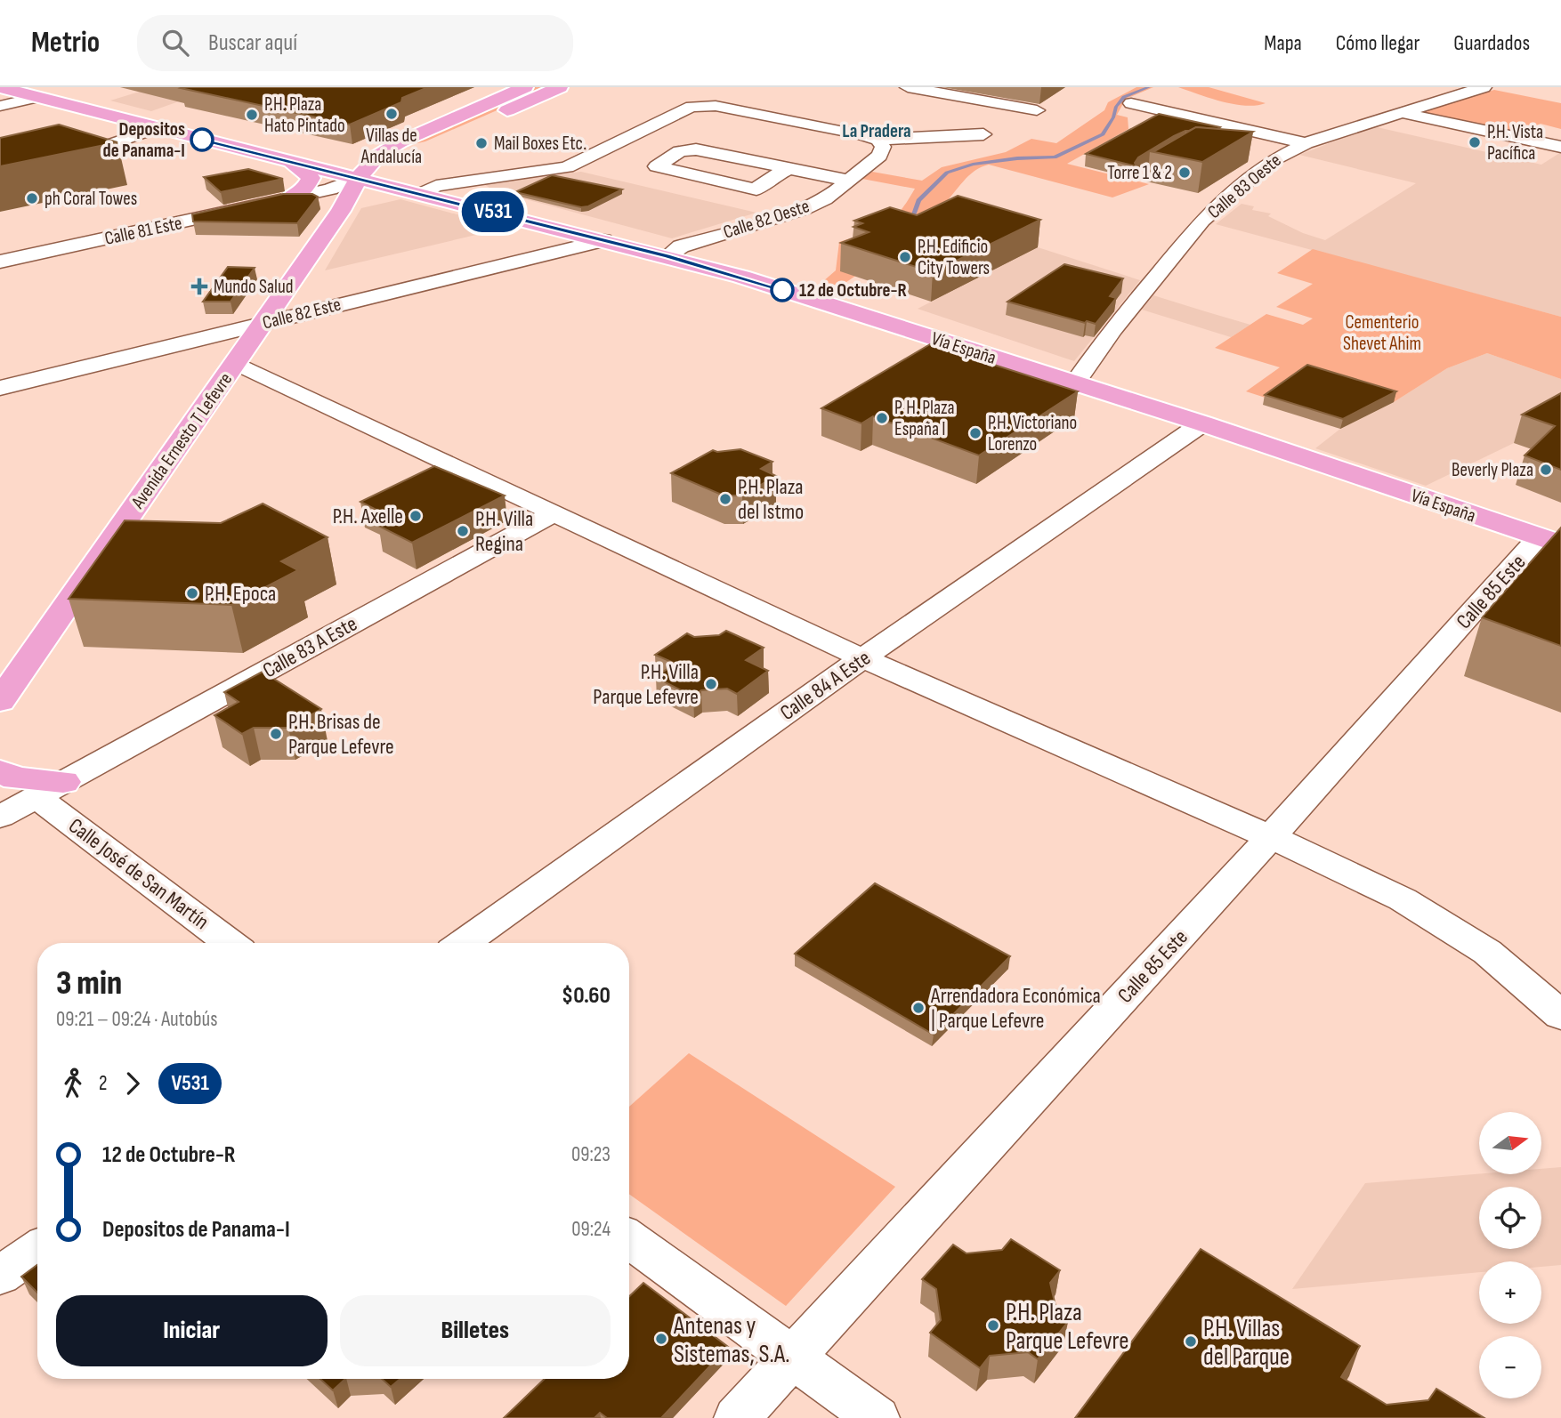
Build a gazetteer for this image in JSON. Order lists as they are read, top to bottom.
{
  "streets": {
    "main road": ["Vía España", "Avenida Ernesto T Lefevre"],
    "street": [
      "Calle 83 Oeste",
      "Calle 82 Oeste",
      "Calle 81 Este",
      "Calle 82 Este",
      "Calle 85 Este",
      "Calle 83 A Este",
      "Calle 84 A Este",
      "Calle José de San Martín"
    ]
  },
  "crossings": [
    ["Calle 83 Oeste", "Vía España"],
    ["Calle 82 Oeste", "Vía España"],
    ["Calle 81 Este", "Vía España"],
    ["Calle 81 Este", "Avenida Ernesto T Lefevre"],
    ["Calle 82 Este", "Vía España"],
    ["Calle 82 Este", "Avenida Ernesto T Lefevre"],
    ["Vía España", "Avenida Ernesto T Lefevre"],
    ["Vía España", "Calle 85 Este"],
    ["Vía España", "Calle 84 A Este"],
    ["Calle 83 A Este", "Calle José de San Martín"]
  ],
  "districts": ["La Pradera"],
  "parks": ["Cementerio Shevet Ahim"],
  "places": {
    "other": [
      "Villas de Andalucía",
      "P.H. Plaza Hato Pintado",
      "Depositos de Panama-I",
      "P.H. Vista Pacífica",
      "Mail Boxes Etc.",
      "Torre 1 & 2",
      "ph Coral Towes",
      "P.H. Edificio City Towers",
      "12 de Octubre-R",
      "P. H. Plaza España I",
      "P.H. Victoriano Lorenzo",
      "Beverly Plaza",
      "P.H. Plaza del Istmo",
      "P.H. Axelle",
      "P.H. Villa Regina",
      "P.H. Epoca",
      "P.H. Villa Parque Lefevre",
      "P.H. Brisas de Parque Lefevre",
      "Arrendadora Económica | Parque Lefevre",
      "P.H. Plaza Parque Lefevre",
      "Antenas y Sistemas, S.A.",
      "P.H. Villas del Parque"
    ],
    "health": ["Mundo Salud"]
  },
  "lines": ["bus line V531"],
  "north": "right",
  "page": {
    "header": "Metrio",
    "search": "Buscar aquí",
    "nav": ["Mapa", "Cómo llegar", "Guardados"],
    "on_map": "V531",
    "heading": ["3 min", "09:21 – 09:24 · Autobús", "$0.60"],
    "legs": ["2", "V531"],
    "map_buttons": ["+", "−"],
    "list": [
      {
        "name": "12 de Octubre-R",
        "value": "09:23"
      },
      {
        "name": "Depositos de Panama-I",
        "value": "09:24"
      }
    ],
    "buttons": ["Iniciar", "Billetes"]
  }
}
